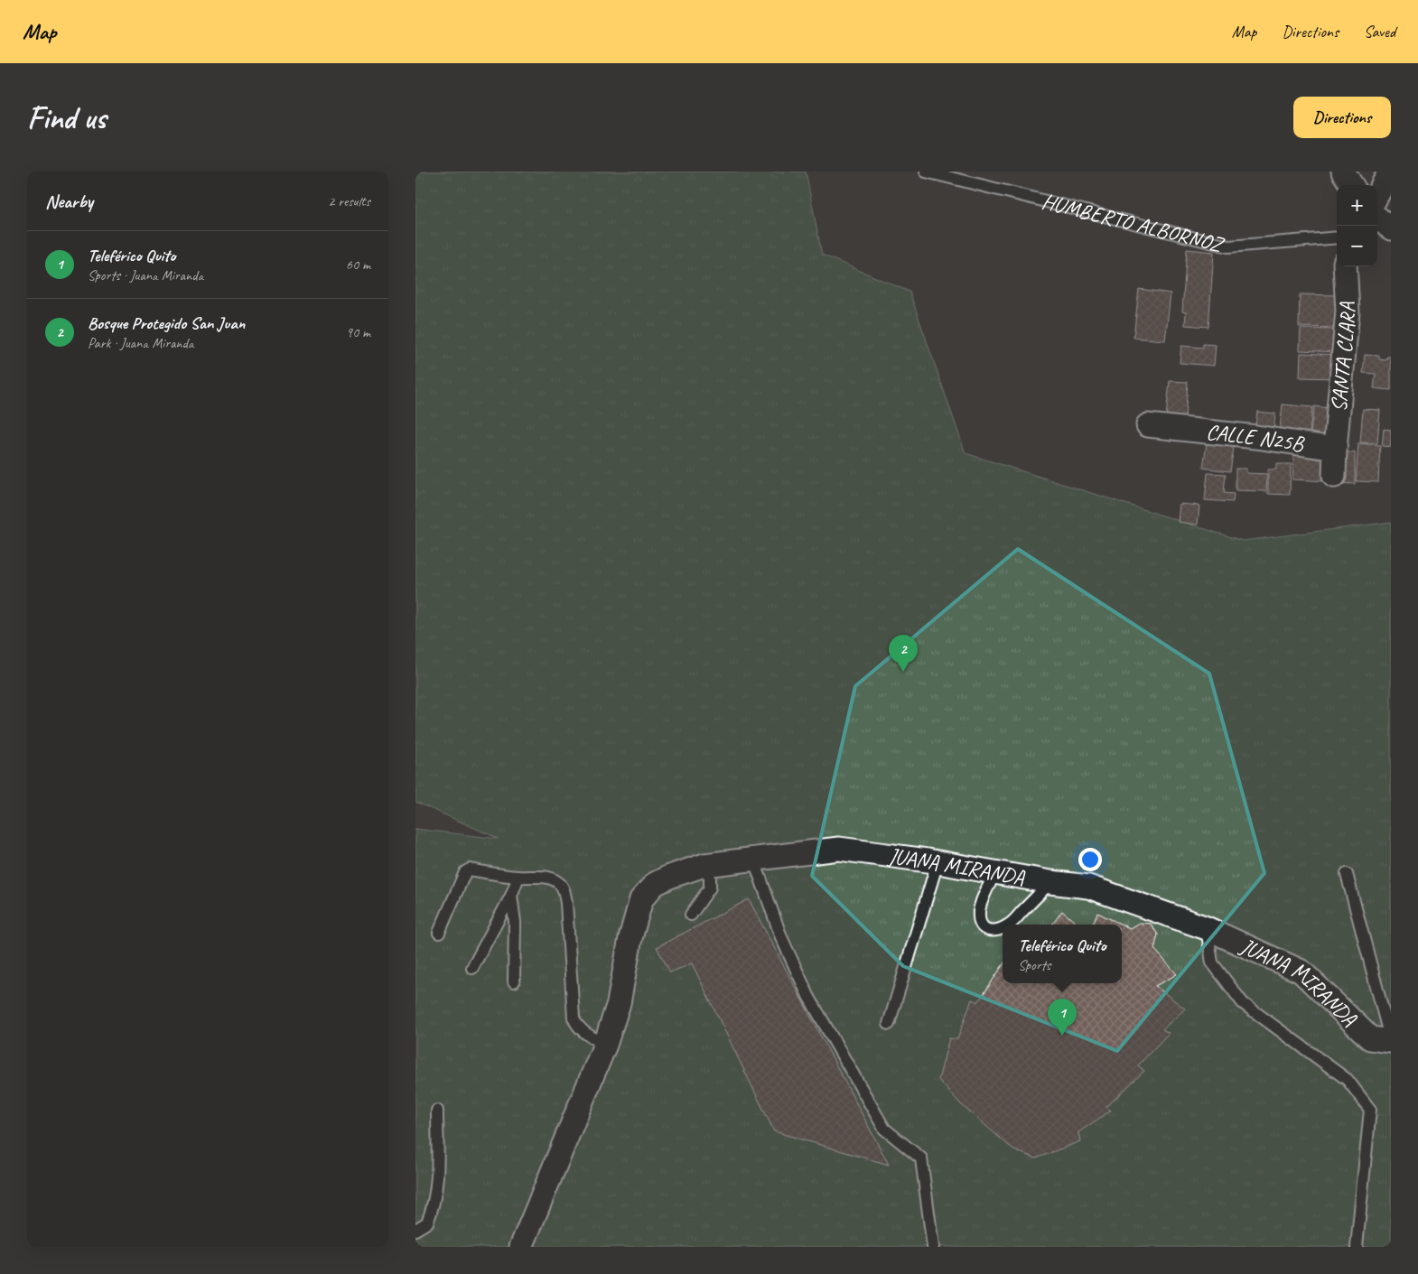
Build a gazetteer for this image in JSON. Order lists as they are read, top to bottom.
{
  "streets": {
    "street": ["SANTA CLARA", "CALLE N25B", "JUANA MIRANDA"],
    "lane": ["HUMBERTO ALBORNOZ"]
  },
  "crossings": [
    ["SANTA CLARA", "CALLE N25B"]
  ],
  "page": {
    "header": "Map",
    "nav": ["Map", "Directions", "Saved"],
    "buttons": "Directions",
    "title": "Find us",
    "heading": ["Nearby", "2 results"],
    "map_buttons": ["+", "−"],
    "list": [
      {
        "mark": "1",
        "name": "Teleférico Quito",
        "note": "Sports · Juana Miranda",
        "value": "60 m"
      },
      {
        "mark": "2",
        "name": "Bosque Protegido San Juan",
        "note": "Park · Juana Miranda",
        "value": "90 m"
      }
    ],
    "pins": ["2", "1"],
    "popup": ["Teleférico Quito", "Sports"]
  }
}
